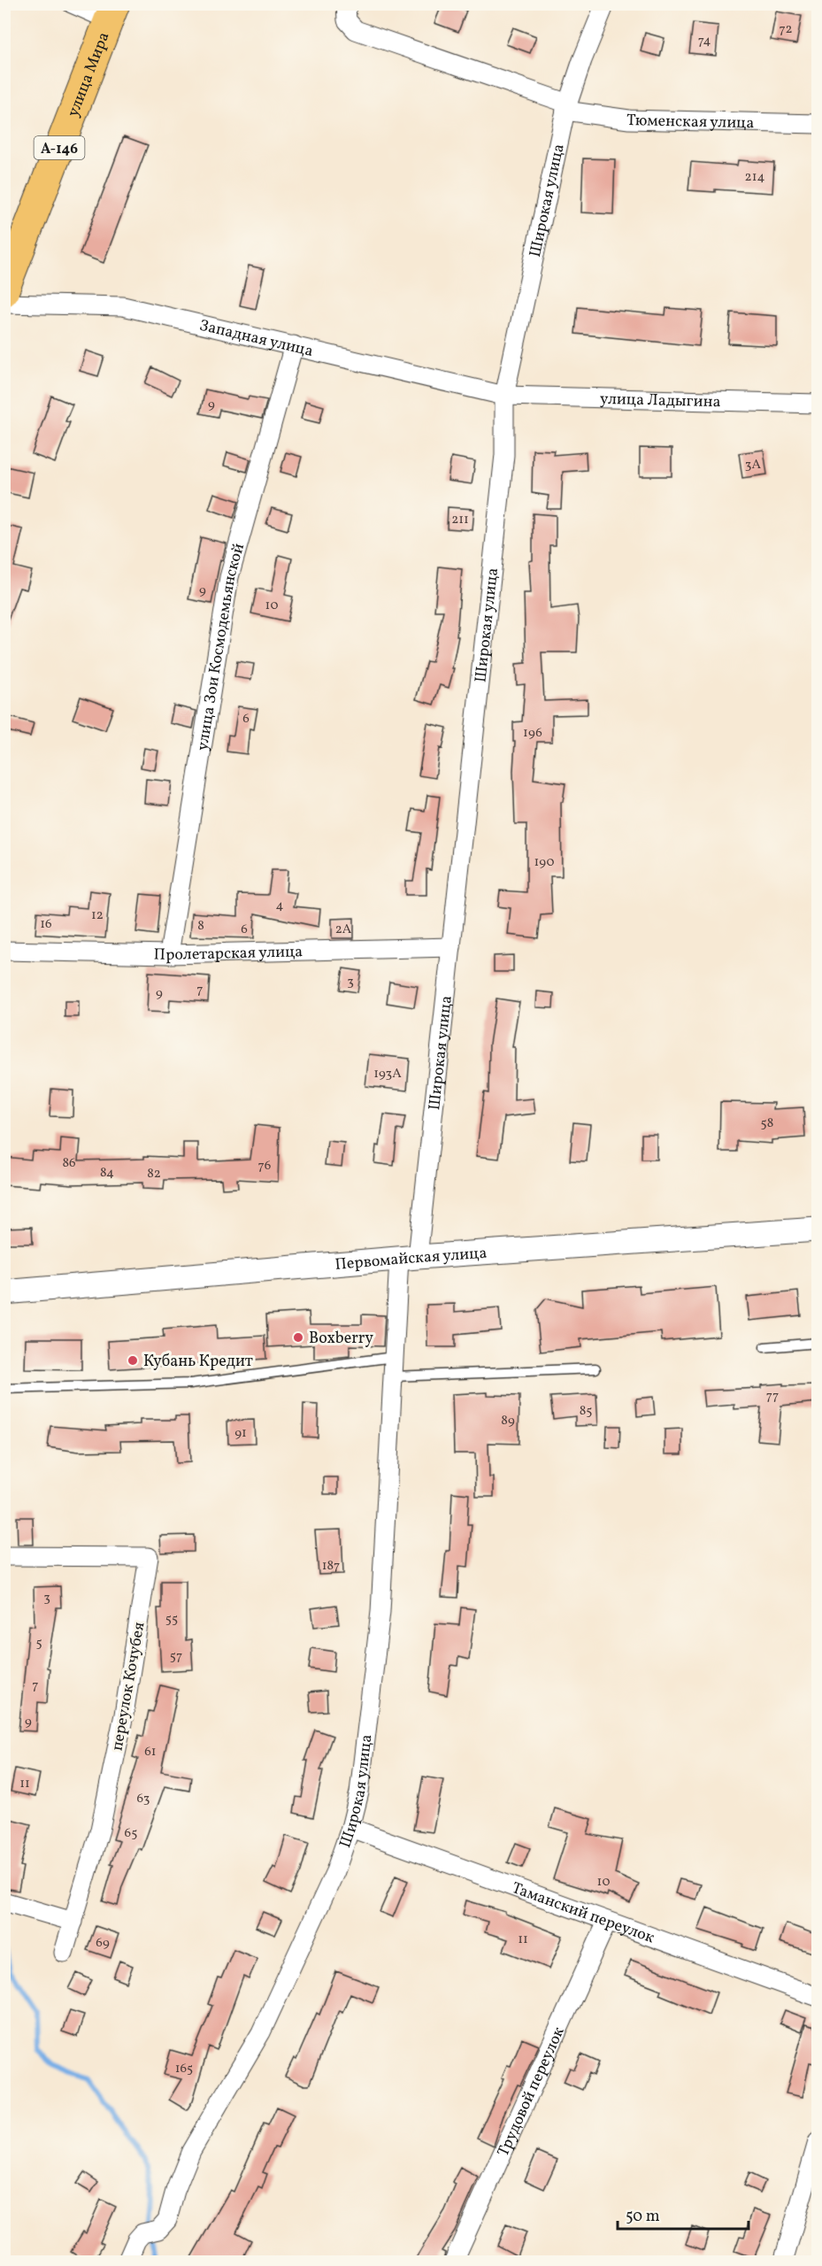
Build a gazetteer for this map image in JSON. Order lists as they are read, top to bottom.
{
  "streets": {
    "highway": ["улица Мира", "А-146"],
    "street": [
      "Тюменская улица",
      "Широкая улица",
      "Западная улица",
      "улица Ладыгина",
      "улица Зои Космодемьянской",
      "Пролетарская улица",
      "Первомайская улица",
      "переулок Кочубея",
      "Таманский переулок",
      "Трудовой переулок"
    ]
  },
  "crossings": [
    ["Тюменская улица", "Широкая улица"],
    ["Широкая улица", "Западная улица"],
    ["Широкая улица", "улица Ладыгина"],
    ["Широкая улица", "Пролетарская улица"],
    ["Широкая улица", "Первомайская улица"],
    ["Широкая улица", "Таманский переулок"],
    ["Западная улица", "улица Ладыгина"],
    ["Западная улица", "улица Зои Космодемьянской"],
    ["улица Зои Космодемьянской", "Пролетарская улица"],
    ["Таманский переулок", "Трудовой переулок"]
  ],
  "places": ["Boxberry", "Кубань Кредит"],
  "house_numbers": [
    "72",
    "74",
    "214",
    "9",
    "3А",
    "211",
    "9",
    "10",
    "6",
    "196",
    "190",
    "4",
    "12",
    "16",
    "8",
    "6",
    "2А",
    "3",
    "7",
    "9",
    "193А",
    "58",
    "86",
    "76",
    "84",
    "82",
    "77",
    "85",
    "89",
    "91",
    "187",
    "3",
    "55",
    "5",
    "57",
    "7",
    "9",
    "61",
    "11",
    "63",
    "65",
    "10",
    "11",
    "69",
    "165"
  ],
  "scale_bar": "50 m"
}
